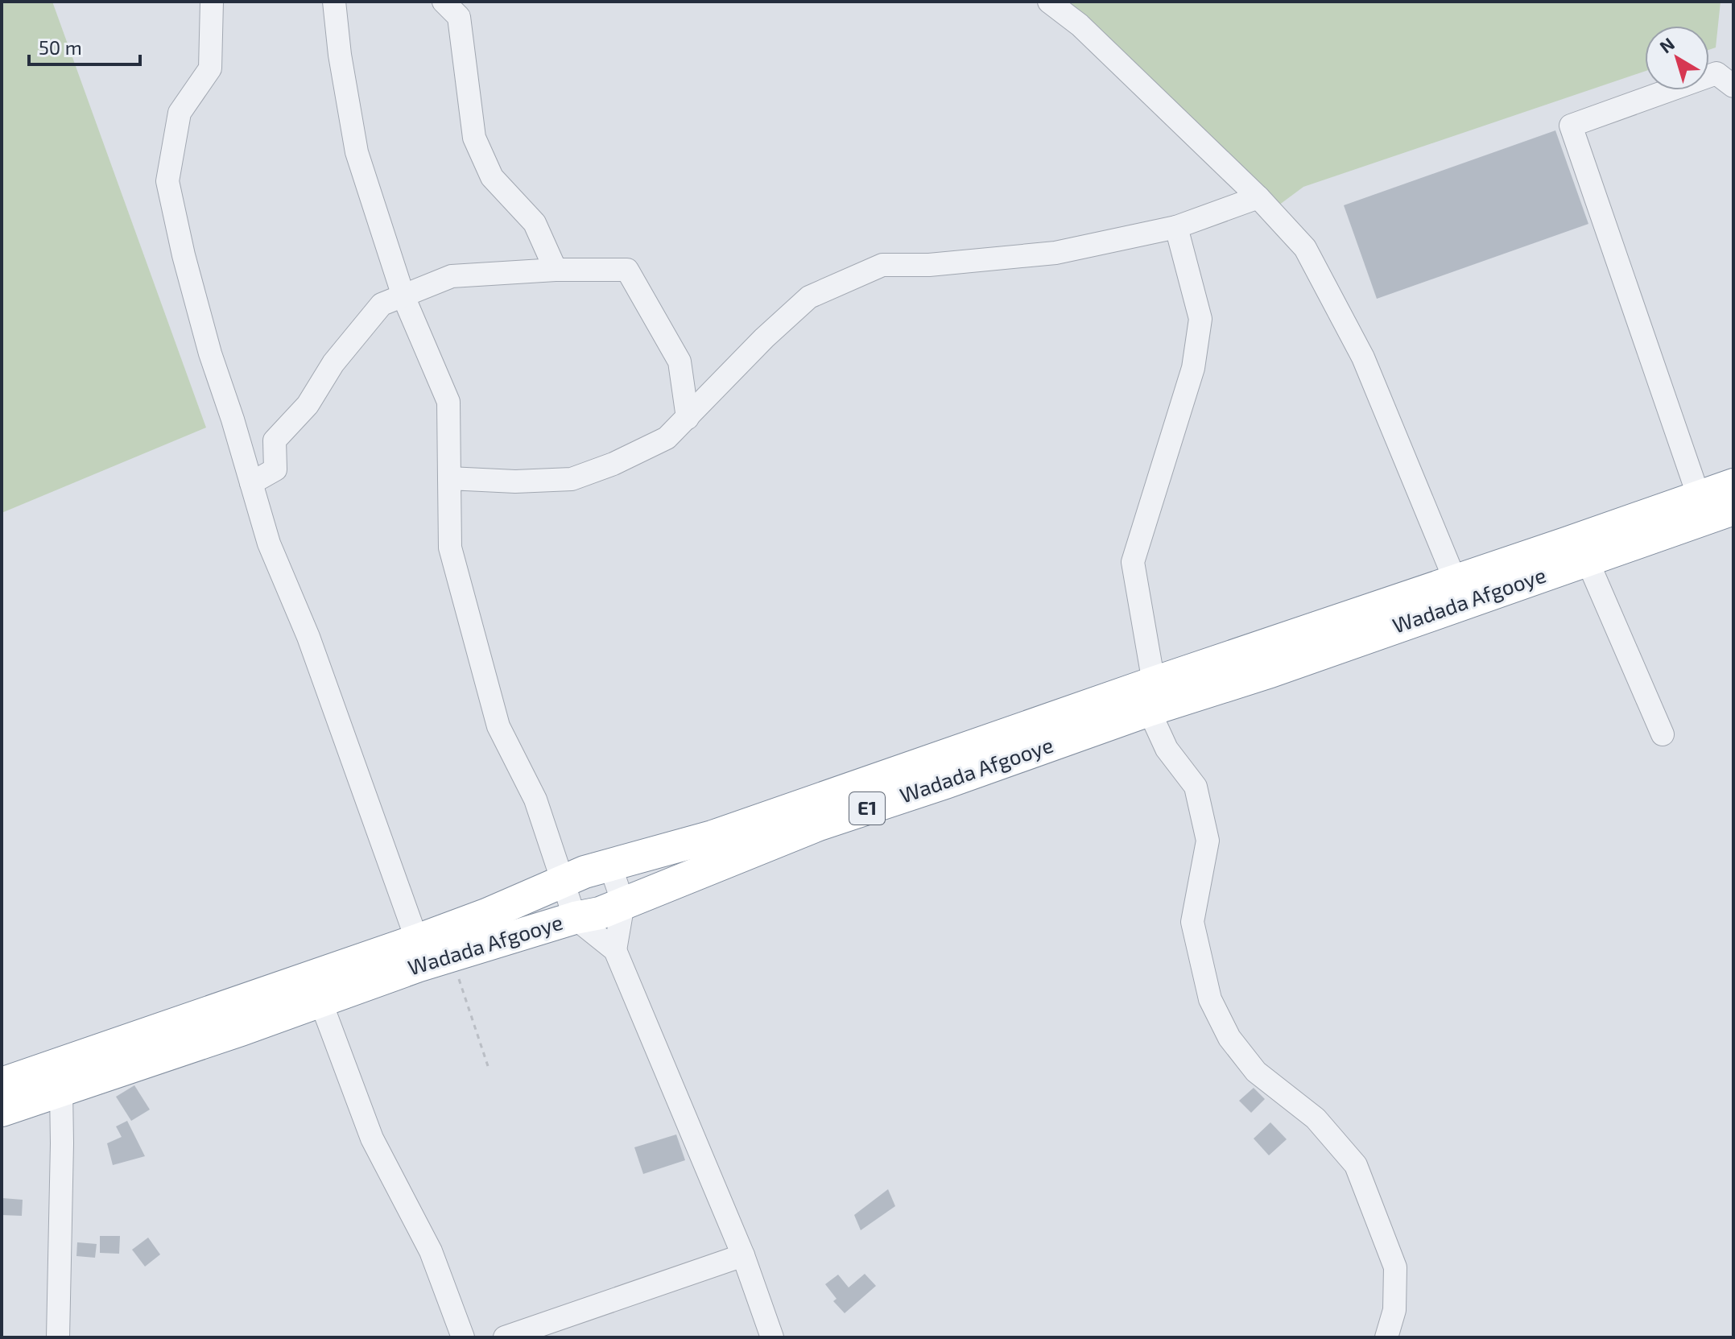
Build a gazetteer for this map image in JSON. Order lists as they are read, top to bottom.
{
  "streets": {
    "highway": ["Wadada Afgooye", "E1"]
  },
  "scale_bar": "50 m",
  "north": "top left"
}
